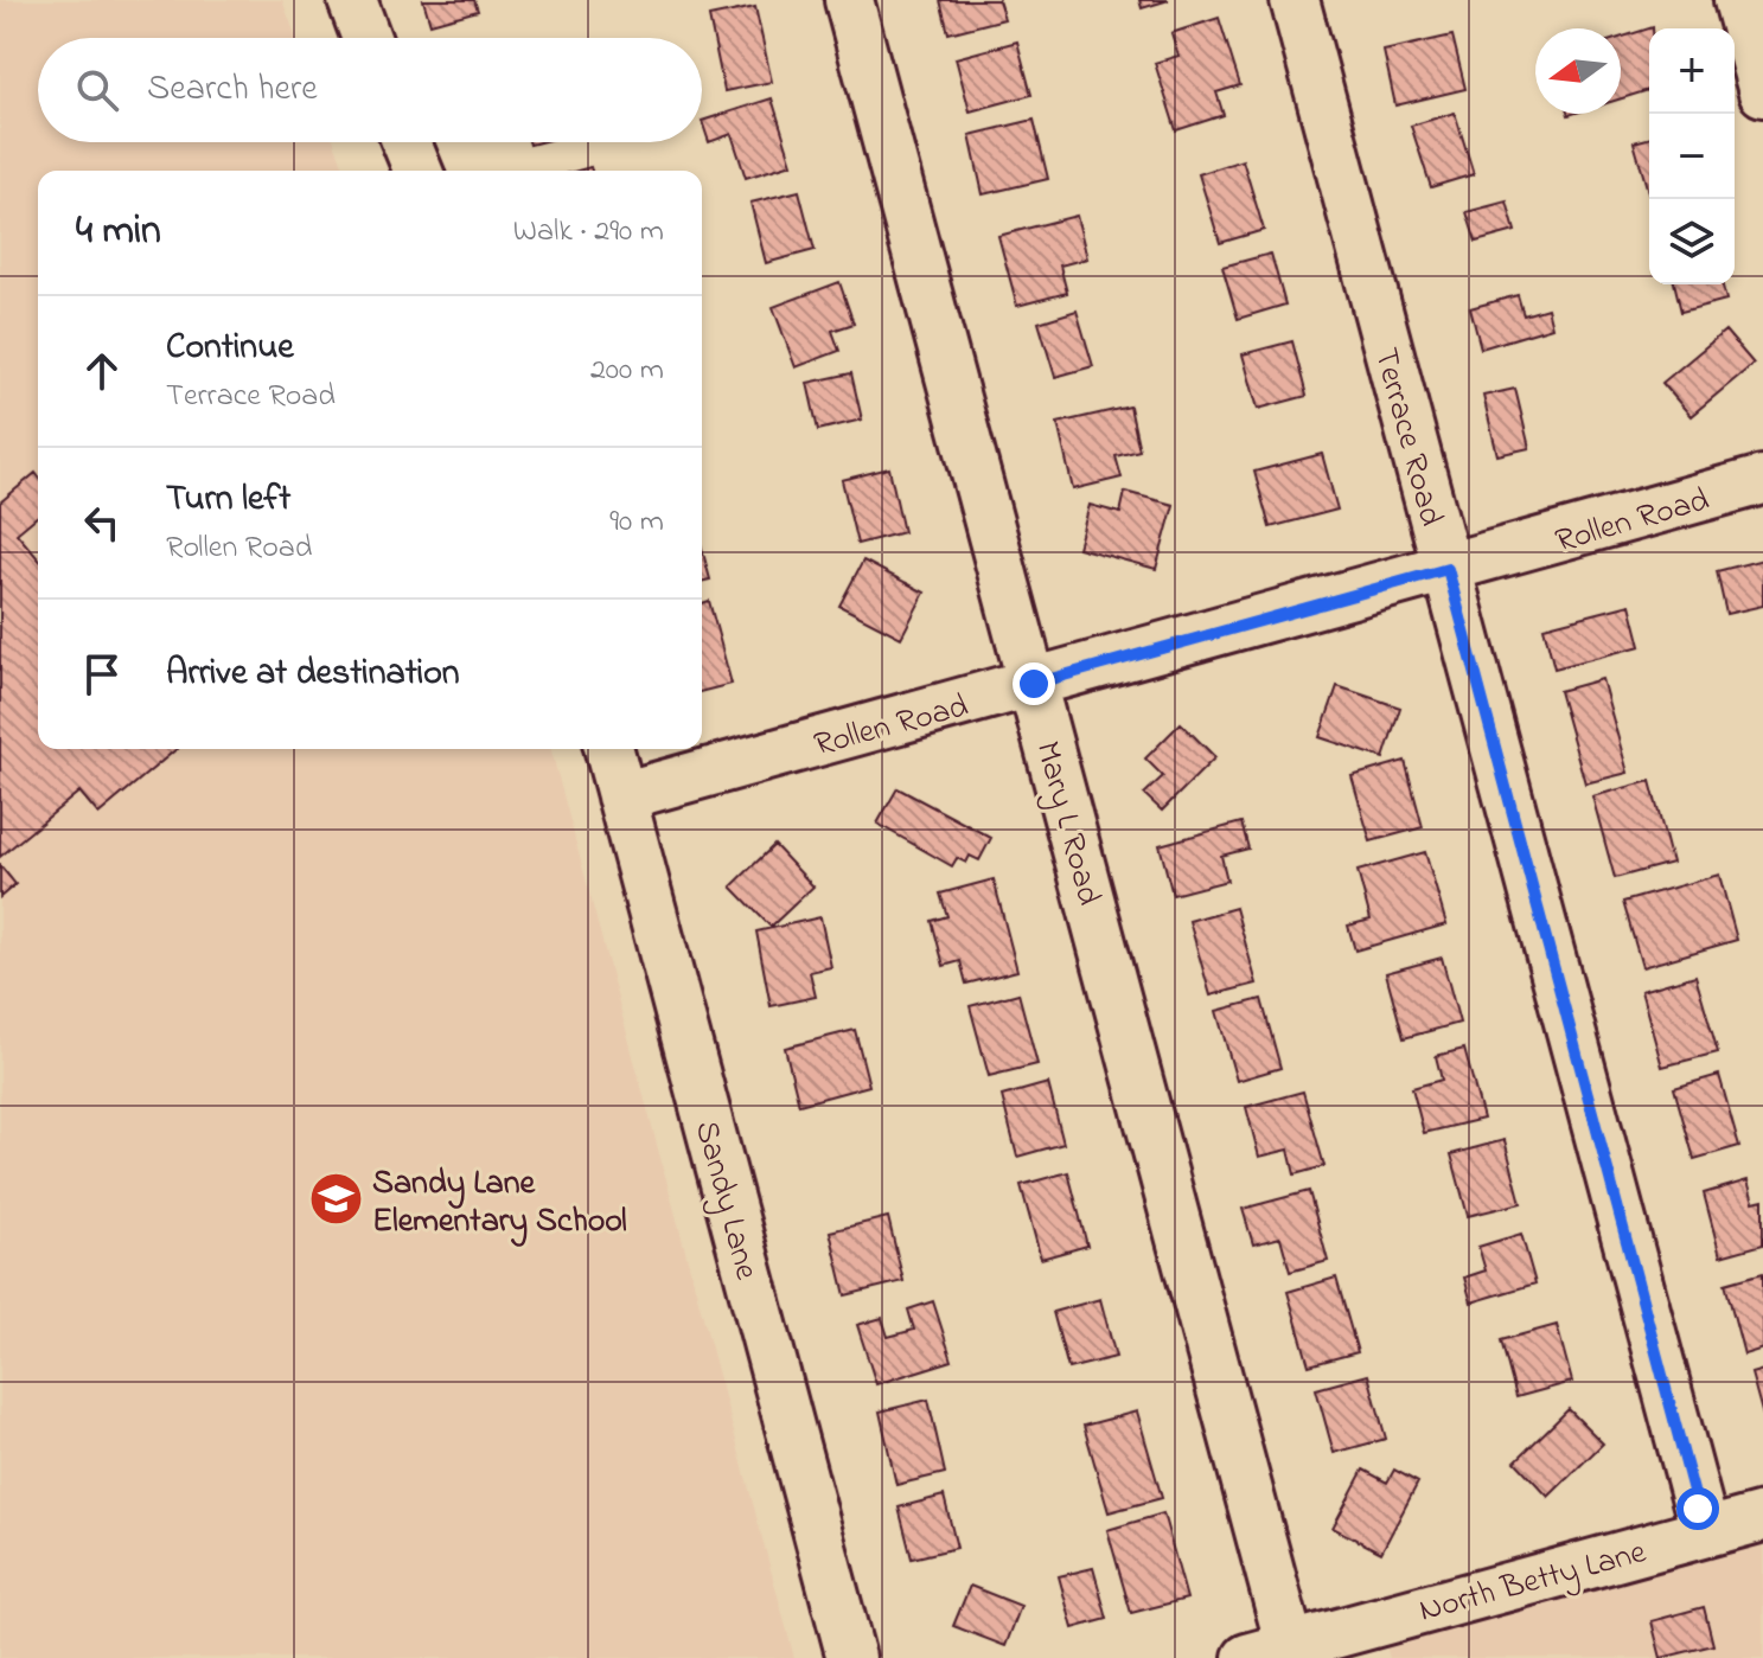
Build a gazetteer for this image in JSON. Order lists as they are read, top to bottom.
{
  "streets": {
    "street": [
      "Terrace Road",
      "Rollen Road",
      "Mary L Road",
      "Sandy Lane",
      "North Betty Lane"
    ]
  },
  "crossings": [
    ["Terrace Road", "Rollen Road"],
    ["Terrace Road", "North Betty Lane"],
    ["Rollen Road", "Mary L Road"],
    ["Rollen Road", "Sandy Lane"],
    ["Mary L Road", "North Betty Lane"]
  ],
  "places": {
    "school or university": ["Sandy Lane Elementary School"]
  },
  "north": "left",
  "page": {
    "map_buttons": ["+", "−"],
    "search": "Search here",
    "heading": ["4 min", "Walk · 290 m"],
    "list": [
      ["Continue", "Terrace Road", "200 m"],
      ["Turn left", "Rollen Road", "90 m"],
      "Arrive at destination"
    ]
  }
}
